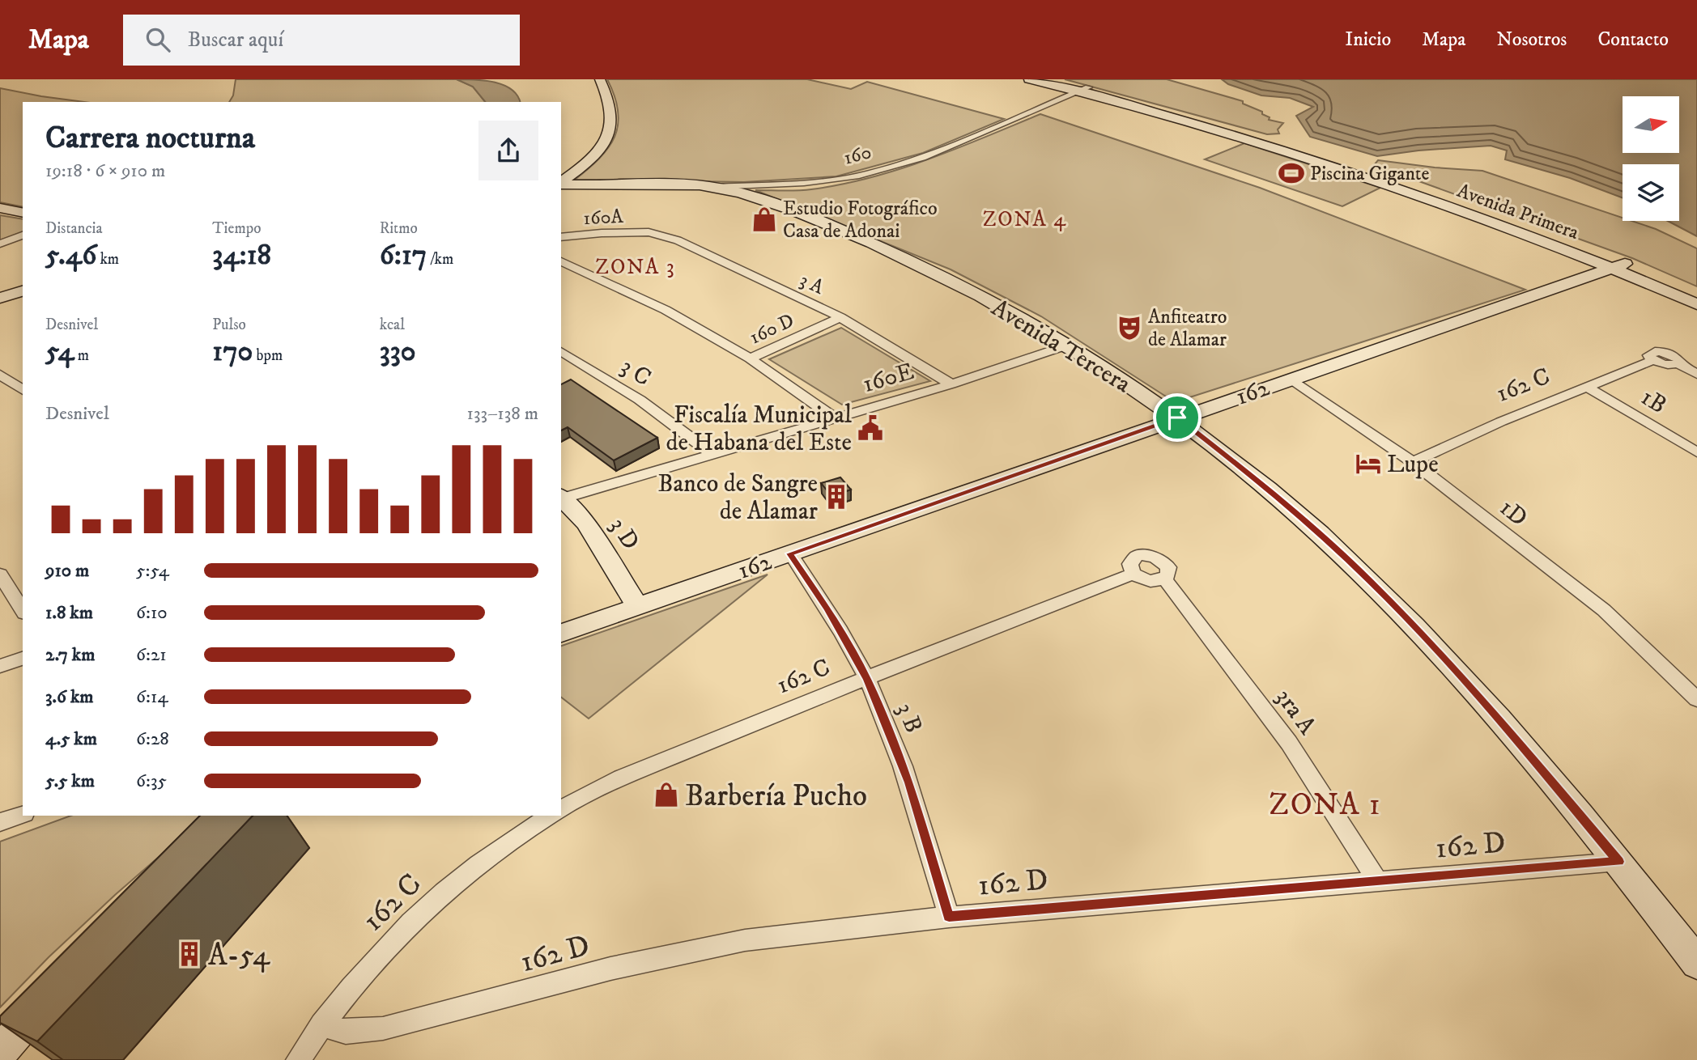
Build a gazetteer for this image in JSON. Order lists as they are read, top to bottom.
{
  "streets": {
    "street": [
      "160",
      "Avenida Primera",
      "160A",
      "3 A",
      "160 D",
      "Avenida Tercera",
      "3 C",
      "160E",
      "162 C",
      "162",
      "1B",
      "1D",
      "3 D",
      "3ra A",
      "3 B",
      "162 D"
    ]
  },
  "crossings": [
    ["160", "Avenida Primera"],
    ["160", "Avenida Tercera"],
    ["Avenida Primera", "162"],
    ["160A", "3 A"],
    ["3 A", "160 D"],
    ["3 A", "160E"],
    ["Avenida Tercera", "160E"],
    ["Avenida Tercera", "162"],
    ["Avenida Tercera", "162 D"],
    ["3 C", "160E"],
    ["162 C", "1B"],
    ["162 C", "1D"],
    ["162 C", "3ra A"],
    ["162 C", "3 B"],
    ["162 C", "162 D"],
    ["162", "1D"],
    ["162", "3 D"],
    ["162", "3 B"],
    ["3ra A", "162 D"],
    ["3 B", "162 D"]
  ],
  "districts": ["ZONA 4", "ZONA 3", "ZONA 1"],
  "places": {
    "sports": ["Piscina Gigante"],
    "shop": ["Estudio Fotográfico Casa de Adonai", "Barbería Pucho"],
    "theatre": ["Anfiteatro de Alamar"],
    "public building": ["Fiscalía Municipal de Habana del Este"],
    "hotel": ["Lupe"],
    "building": ["Banco de Sangre de Alamar", "A-54"]
  },
  "north": "right",
  "page": {
    "header": "Mapa",
    "search": "Buscar aquí",
    "nav": [
      "Inicio",
      "Mapa",
      "Nosotros",
      "Contacto"
    ],
    "heading": ["Carrera nocturna", "19:18 · 6 × 910 m"],
    "stats": [
      ["Distancia", "5.46 km"],
      ["Tiempo", "34:18"],
      ["Ritmo", "6:17 /km"],
      ["Desnivel", "54 m"],
      ["Pulso", "170 bpm"],
      ["kcal", "330"]
    ],
    "chart": ["Desnivel", "133–138 m"],
    "list": [
      {
        "name": "910 m",
        "note": "5:54"
      },
      {
        "name": "1.8 km",
        "note": "6:10"
      },
      {
        "name": "2.7 km",
        "note": "6:21"
      },
      {
        "name": "3.6 km",
        "note": "6:14"
      },
      {
        "name": "4.5 km",
        "note": "6:28"
      },
      {
        "name": "5.5 km",
        "note": "6:35"
      }
    ]
  }
}
